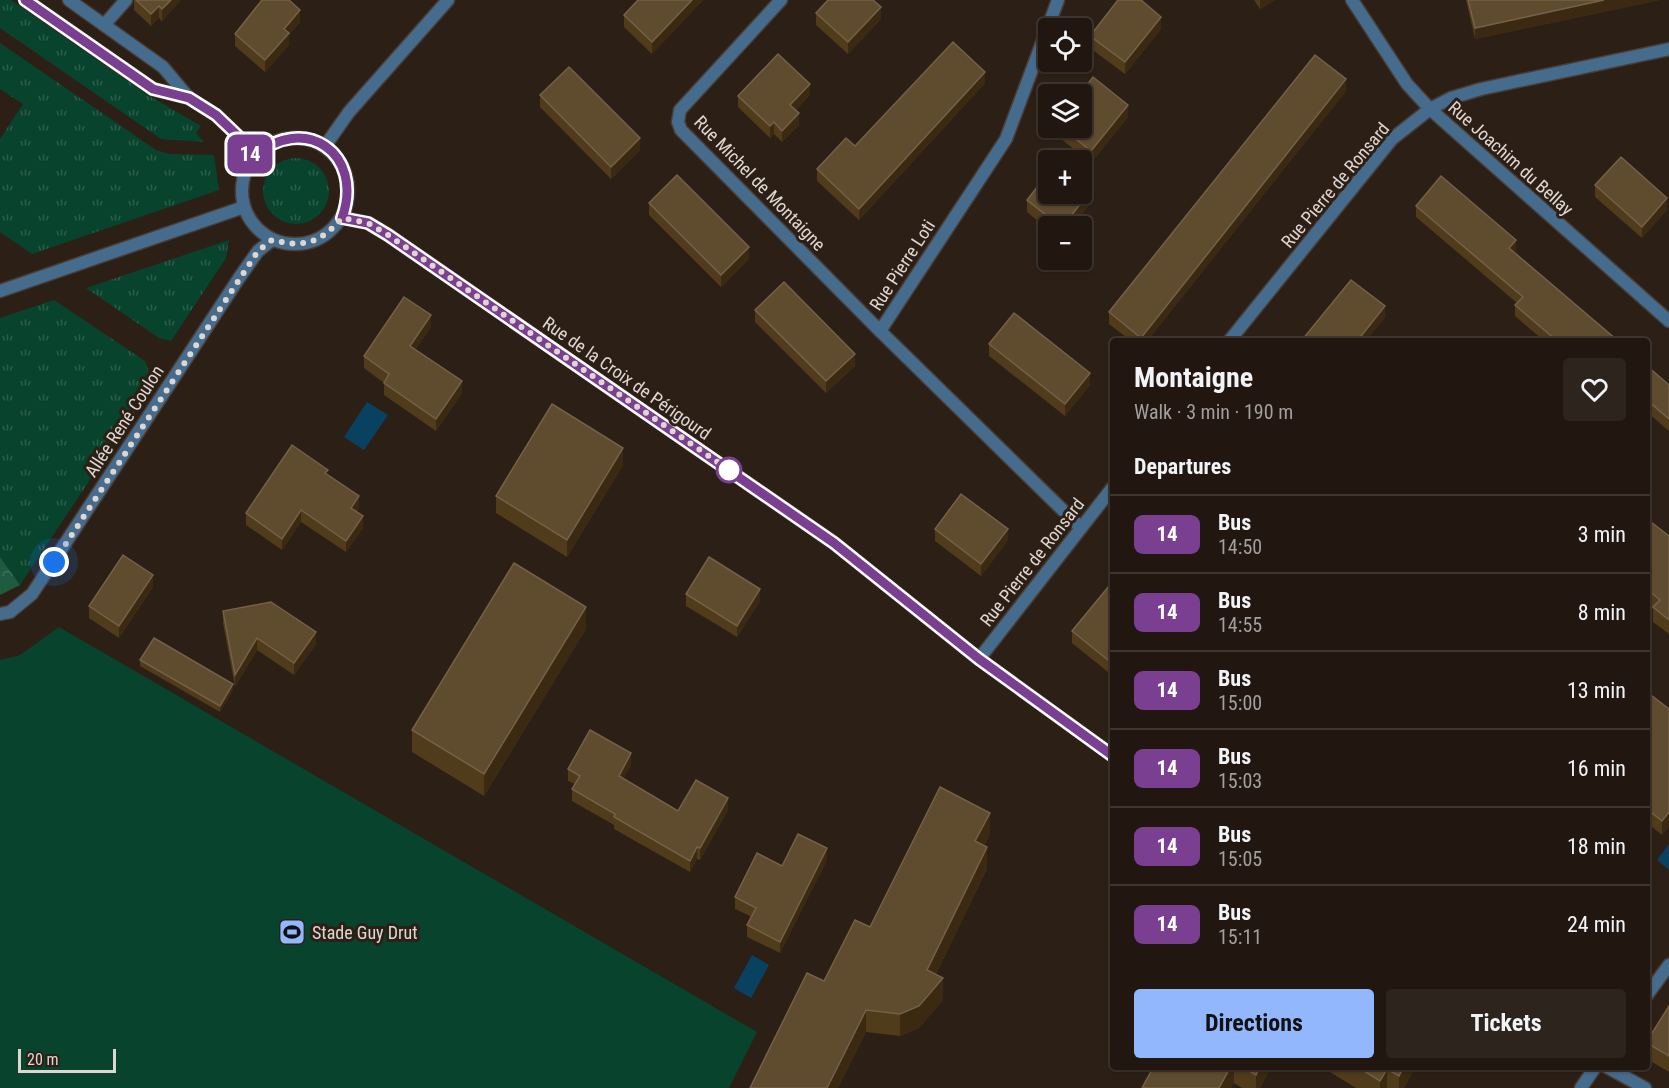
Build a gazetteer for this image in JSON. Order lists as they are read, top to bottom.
{
  "streets": {
    "street": [
      "Rue Joachim du Bellay",
      "Rue Michel de Montaigne",
      "Rue Pierre de Ronsard",
      "Rue Pierre Loti",
      "Rue de la Croix de Périgourd",
      "Allée René Coulon"
    ]
  },
  "crossings": [
    ["Rue Joachim du Bellay", "Rue Pierre de Ronsard"],
    ["Rue Michel de Montaigne", "Rue Pierre Loti"],
    ["Rue Pierre de Ronsard", "Rue Pierre Loti"],
    ["Rue Pierre de Ronsard", "Rue de la Croix de Périgourd"],
    ["Rue de la Croix de Périgourd", "Allée René Coulon"]
  ],
  "places": {
    "sports": ["Stade Guy Drut"]
  },
  "lines": ["bus line 14"],
  "scale_bar": "20 m",
  "page": {
    "on_map": "14",
    "map_buttons": ["+", "−"],
    "heading": [
      ["Montaigne", "Walk · 3 min · 190 m"],
      "Departures"
    ],
    "list": [
      {
        "mark": "14",
        "name": "Bus",
        "note": "14:50",
        "value": "3 min"
      },
      {
        "mark": "14",
        "name": "Bus",
        "note": "14:55",
        "value": "8 min"
      },
      {
        "mark": "14",
        "name": "Bus",
        "note": "15:00",
        "value": "13 min"
      },
      {
        "mark": "14",
        "name": "Bus",
        "note": "15:03",
        "value": "16 min"
      },
      {
        "mark": "14",
        "name": "Bus",
        "note": "15:05",
        "value": "18 min"
      },
      {
        "mark": "14",
        "name": "Bus",
        "note": "15:11",
        "value": "24 min"
      }
    ],
    "buttons": ["Directions", "Tickets"],
    "scale": "20 m"
  }
}
